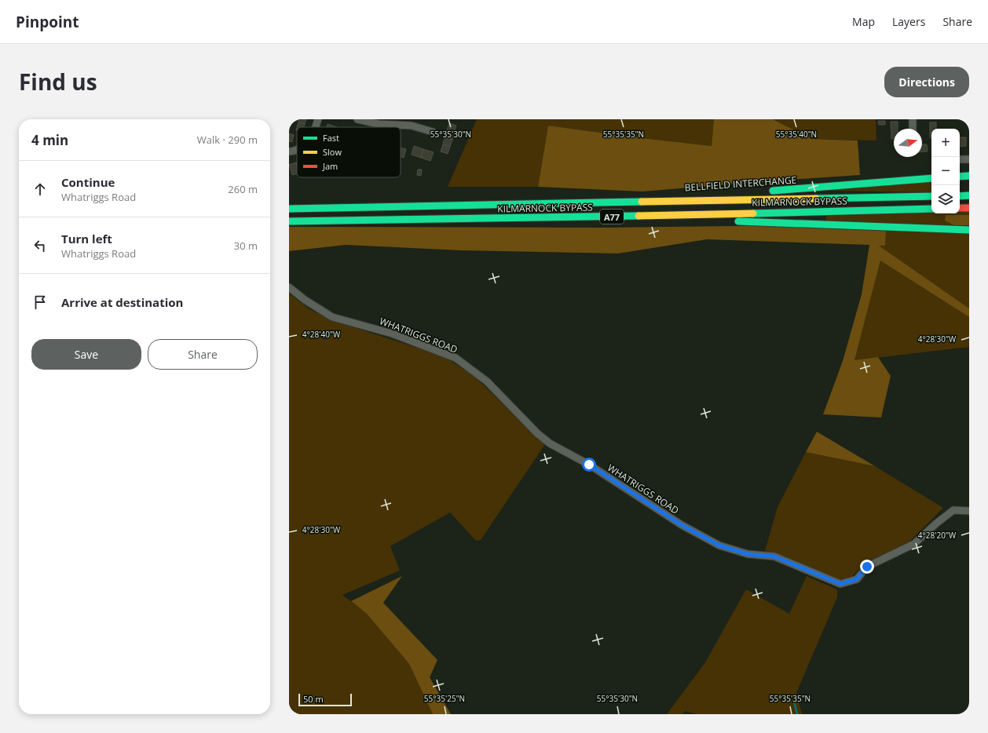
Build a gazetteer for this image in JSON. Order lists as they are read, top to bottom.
{
  "streets": {
    "highway": ["BELLFIELD INTERCHANGE", "KILMARNOCK BYPASS", "A77"],
    "street": ["WHATRIGGS ROAD"]
  },
  "crossings": [
    ["BELLFIELD INTERCHANGE", "KILMARNOCK BYPASS"],
    ["KILMARNOCK BYPASS", "A77"]
  ],
  "legend": ["Fast", "Slow", "Jam"],
  "scale_bar": "50 m",
  "north": "right",
  "page": {
    "header": "Pinpoint",
    "nav": ["Map", "Layers", "Share"],
    "title": "Find us",
    "buttons": [
      "Directions",
      ["Save", "Share"]
    ],
    "heading": ["4 min", "Walk · 290 m"],
    "map_buttons": ["+", "−"],
    "list": [
      ["Continue", "Whatriggs Road", "260 m"],
      ["Turn left", "Whatriggs Road", "30 m"],
      "Arrive at destination"
    ],
    "scale": "50 m"
  },
  "coordinates": [
    "55°35'30\"N",
    "55°35'35\"N",
    "55°35'40\"N",
    "4°28'40\"W",
    "4°28'30\"W",
    "4°28'20\"W",
    "55°35'25\"N"
  ]
}
